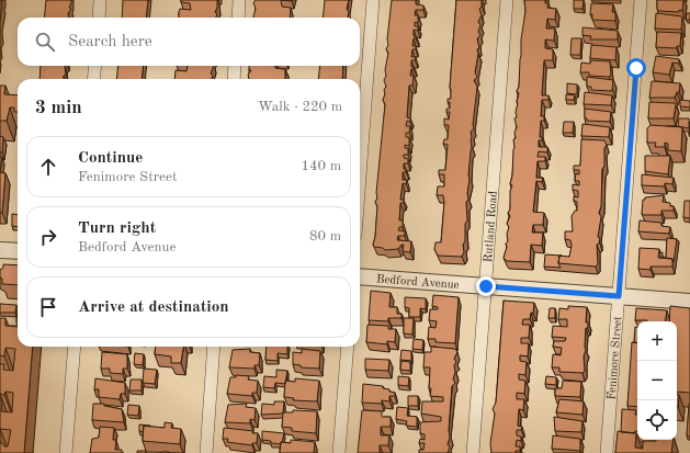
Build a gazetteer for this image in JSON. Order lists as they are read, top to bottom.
{
  "streets": {
    "street": ["Rutland Road", "Bedford Avenue", "Fenimore Street"]
  },
  "crossings": [
    ["Rutland Road", "Bedford Avenue"],
    ["Bedford Avenue", "Fenimore Street"]
  ],
  "page": {
    "search": "Search here",
    "heading": ["3 min", "Walk · 220 m"],
    "list": [
      ["Continue", "Fenimore Street", "140 m"],
      ["Turn right", "Bedford Avenue", "80 m"],
      "Arrive at destination"
    ],
    "map_buttons": ["+", "−"]
  }
}
